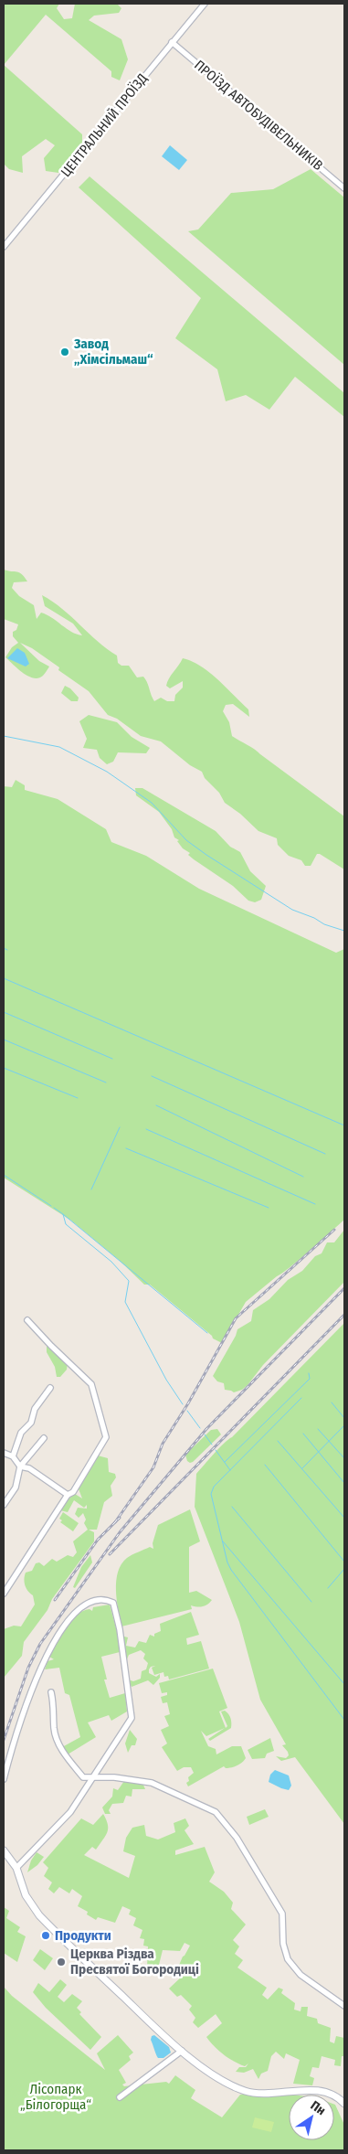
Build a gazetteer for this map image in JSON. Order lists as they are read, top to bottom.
{
  "streets": {
    "street": ["ПРОЇЗД АВТОБУДІВЕЛЬНИКІВ", "ЦЕНТРАЛЬНИЙ ПРОЇЗД"]
  },
  "crossings": [
    ["ПРОЇЗД АВТОБУДІВЕЛЬНИКІВ", "ЦЕНТРАЛЬНИЙ ПРОЇЗД"]
  ],
  "parks": ["Лісопарк „Білогорща“"],
  "places": ["Завод „Хімсільмаш“", "Продукти", "Церква Різдва Пресвятої Богородиці"],
  "north": "top right"
}
